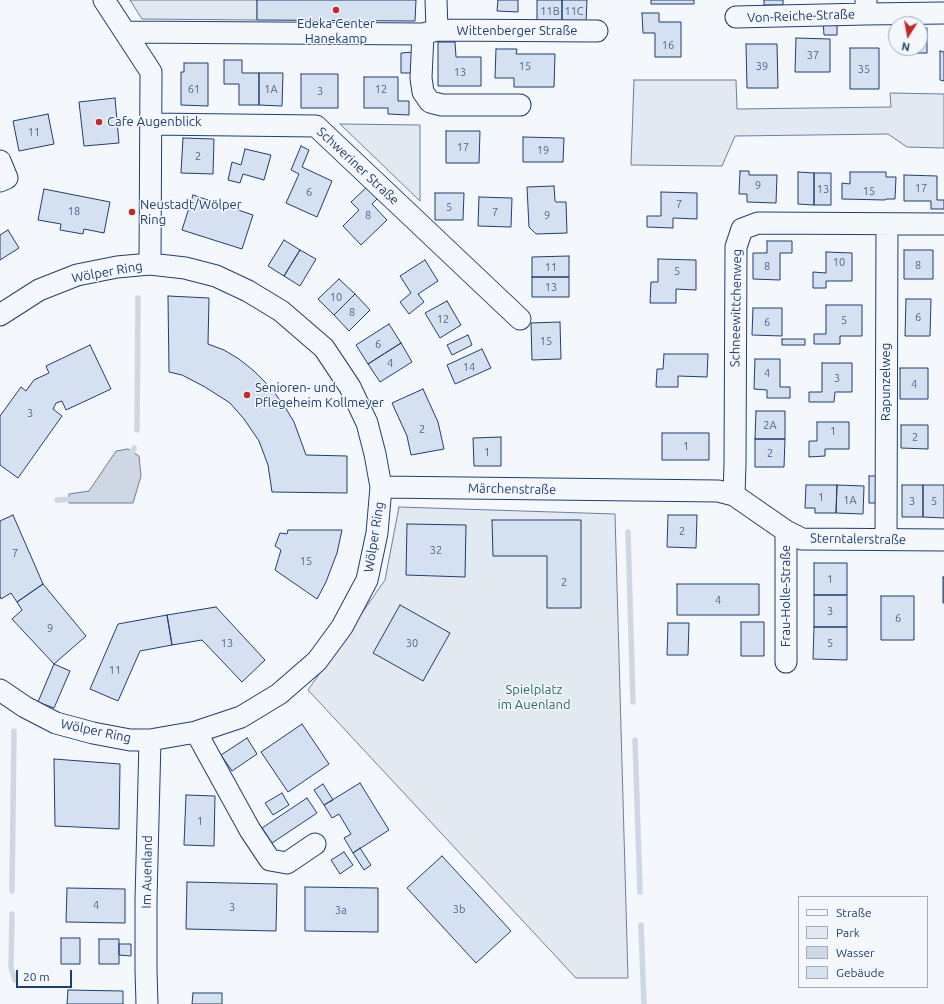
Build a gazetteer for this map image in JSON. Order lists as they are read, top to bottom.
{
  "streets": {
    "street": [
      "Von-Reiche-Straße",
      "Wittenberger Straße",
      "Schweriner Straße",
      "Wölper Ring",
      "Schneewittchenweg",
      "Rapunzelweg",
      "Märchenstraße",
      "Sterntalerstraße",
      "Frau-Holle-Straße",
      "Im Auenland"
    ]
  },
  "crossings": [
    ["Wölper Ring", "Märchenstraße"],
    ["Wölper Ring", "Im Auenland"],
    ["Schneewittchenweg", "Rapunzelweg"],
    ["Schneewittchenweg", "Sterntalerstraße"],
    ["Rapunzelweg", "Sterntalerstraße"],
    ["Märchenstraße", "Sterntalerstraße"],
    ["Sterntalerstraße", "Frau-Holle-Straße"]
  ],
  "parks": ["Spielplatz im Auenland"],
  "places": [
    "Edeka Center Hanekamp",
    "Cafe Augenblick",
    "Neustadt/Wölper Ring",
    "Senioren- und Pflegeheim Kollmeyer"
  ],
  "house_numbers": [
    "11B",
    "11C",
    "16",
    "37",
    "15",
    "39",
    "35",
    "13",
    "61",
    "1A",
    "12",
    "3",
    "11",
    "17",
    "19",
    "2",
    "9",
    "17",
    "13",
    "15",
    "6",
    "7",
    "5",
    "18",
    "7",
    "8",
    "9",
    "10",
    "8",
    "8",
    "11",
    "5",
    "13",
    "10",
    "8",
    "6",
    "12",
    "5",
    "6",
    "15",
    "6",
    "4",
    "14",
    "4",
    "3",
    "4",
    "3",
    "2A",
    "2",
    "1",
    "2",
    "1",
    "1",
    "2",
    "1",
    "1A",
    "3",
    "5",
    "2",
    "32",
    "7",
    "15",
    "1",
    "2",
    "4",
    "3",
    "6",
    "9",
    "13",
    "30",
    "5",
    "11",
    "1",
    "4",
    "3",
    "3b",
    "3a"
  ],
  "legend": [
    "Straße",
    "Park",
    "Wasser",
    "Gebäude"
  ],
  "scale_bar": "20 m",
  "north": "bottom"
}
